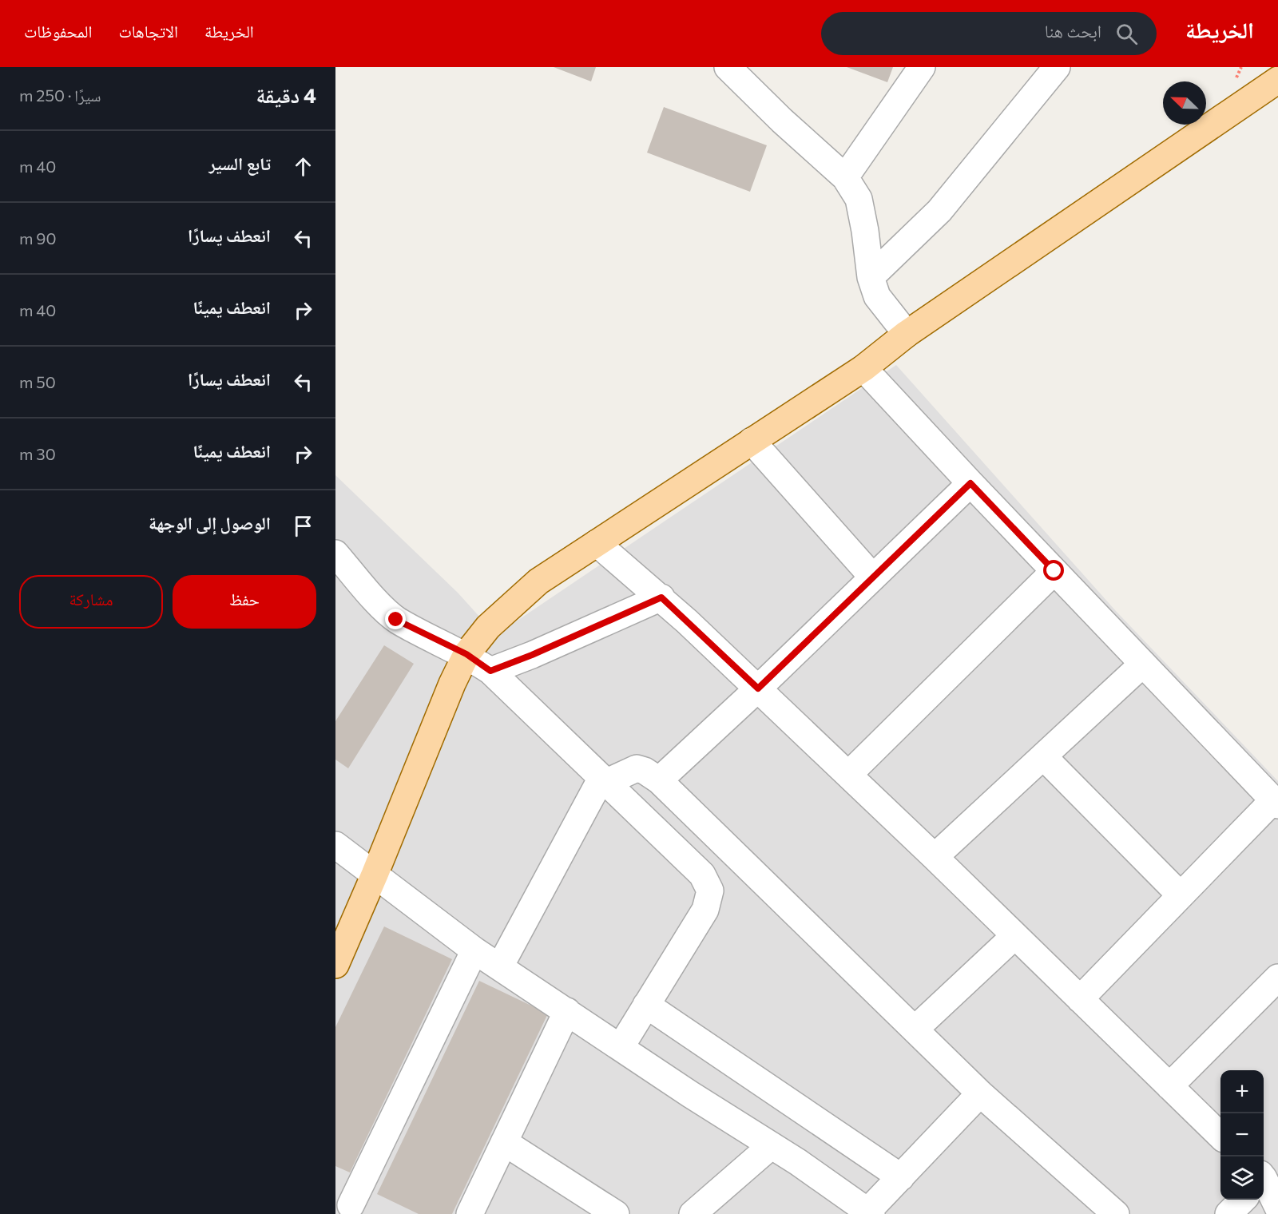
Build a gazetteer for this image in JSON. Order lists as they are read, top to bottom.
{
  "north": "top left",
  "page": {
    "header": "الخريطة",
    "search": "ابحث هنا",
    "nav": ["الخريطة", "الاتجاهات", "المحفوظات"],
    "heading": ["4 دقيقة", "سيرًا · 250 m"],
    "list": [
      ["تابع السير", "40 m"],
      ["انعطف يسارًا", "90 m"],
      ["انعطف يمينًا", "40 m"],
      ["انعطف يسارًا", "50 m"],
      ["انعطف يمينًا", "30 m"],
      "الوصول إلى الوجهة"
    ],
    "buttons": ["حفظ", "مشاركة"],
    "map_buttons": ["+", "−"]
  }
}
